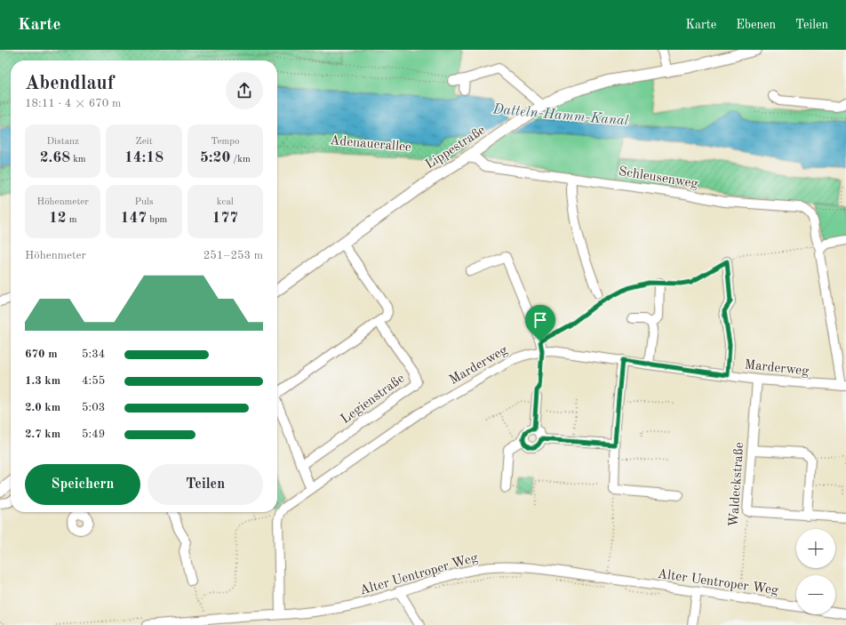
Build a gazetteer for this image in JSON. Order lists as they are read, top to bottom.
{
  "streets": {
    "main road": ["Lippestraße"],
    "street": [
      "Schleusenweg",
      "Marderweg",
      "Legienstraße",
      "Waldeckstraße",
      "Alter Uentroper Weg"
    ],
    "path": ["Adenauerallee"]
  },
  "crossings": [
    ["Lippestraße", "Schleusenweg"],
    ["Marderweg", "Waldeckstraße"]
  ],
  "water": ["Datteln-Hamm-Kanal"],
  "page": {
    "header": "Karte",
    "nav": ["Karte", "Ebenen", "Teilen"],
    "heading": ["Abendlauf", "18:11 · 4 × 670 m"],
    "stats": [
      ["Distanz", "2.68 km"],
      ["Zeit", "14:18"],
      ["Tempo", "5:20 /km"],
      ["Höhenmeter", "12 m"],
      ["Puls", "147 bpm"],
      ["kcal", "177"]
    ],
    "chart": ["Höhenmeter", "251–253 m"],
    "list": [
      {
        "name": "670 m",
        "note": "5:34"
      },
      {
        "name": "1.3 km",
        "note": "4:55"
      },
      {
        "name": "2.0 km",
        "note": "5:03"
      },
      {
        "name": "2.7 km",
        "note": "5:49"
      }
    ],
    "buttons": ["Speichern", "Teilen"],
    "map_buttons": ["+", "−"]
  }
}
